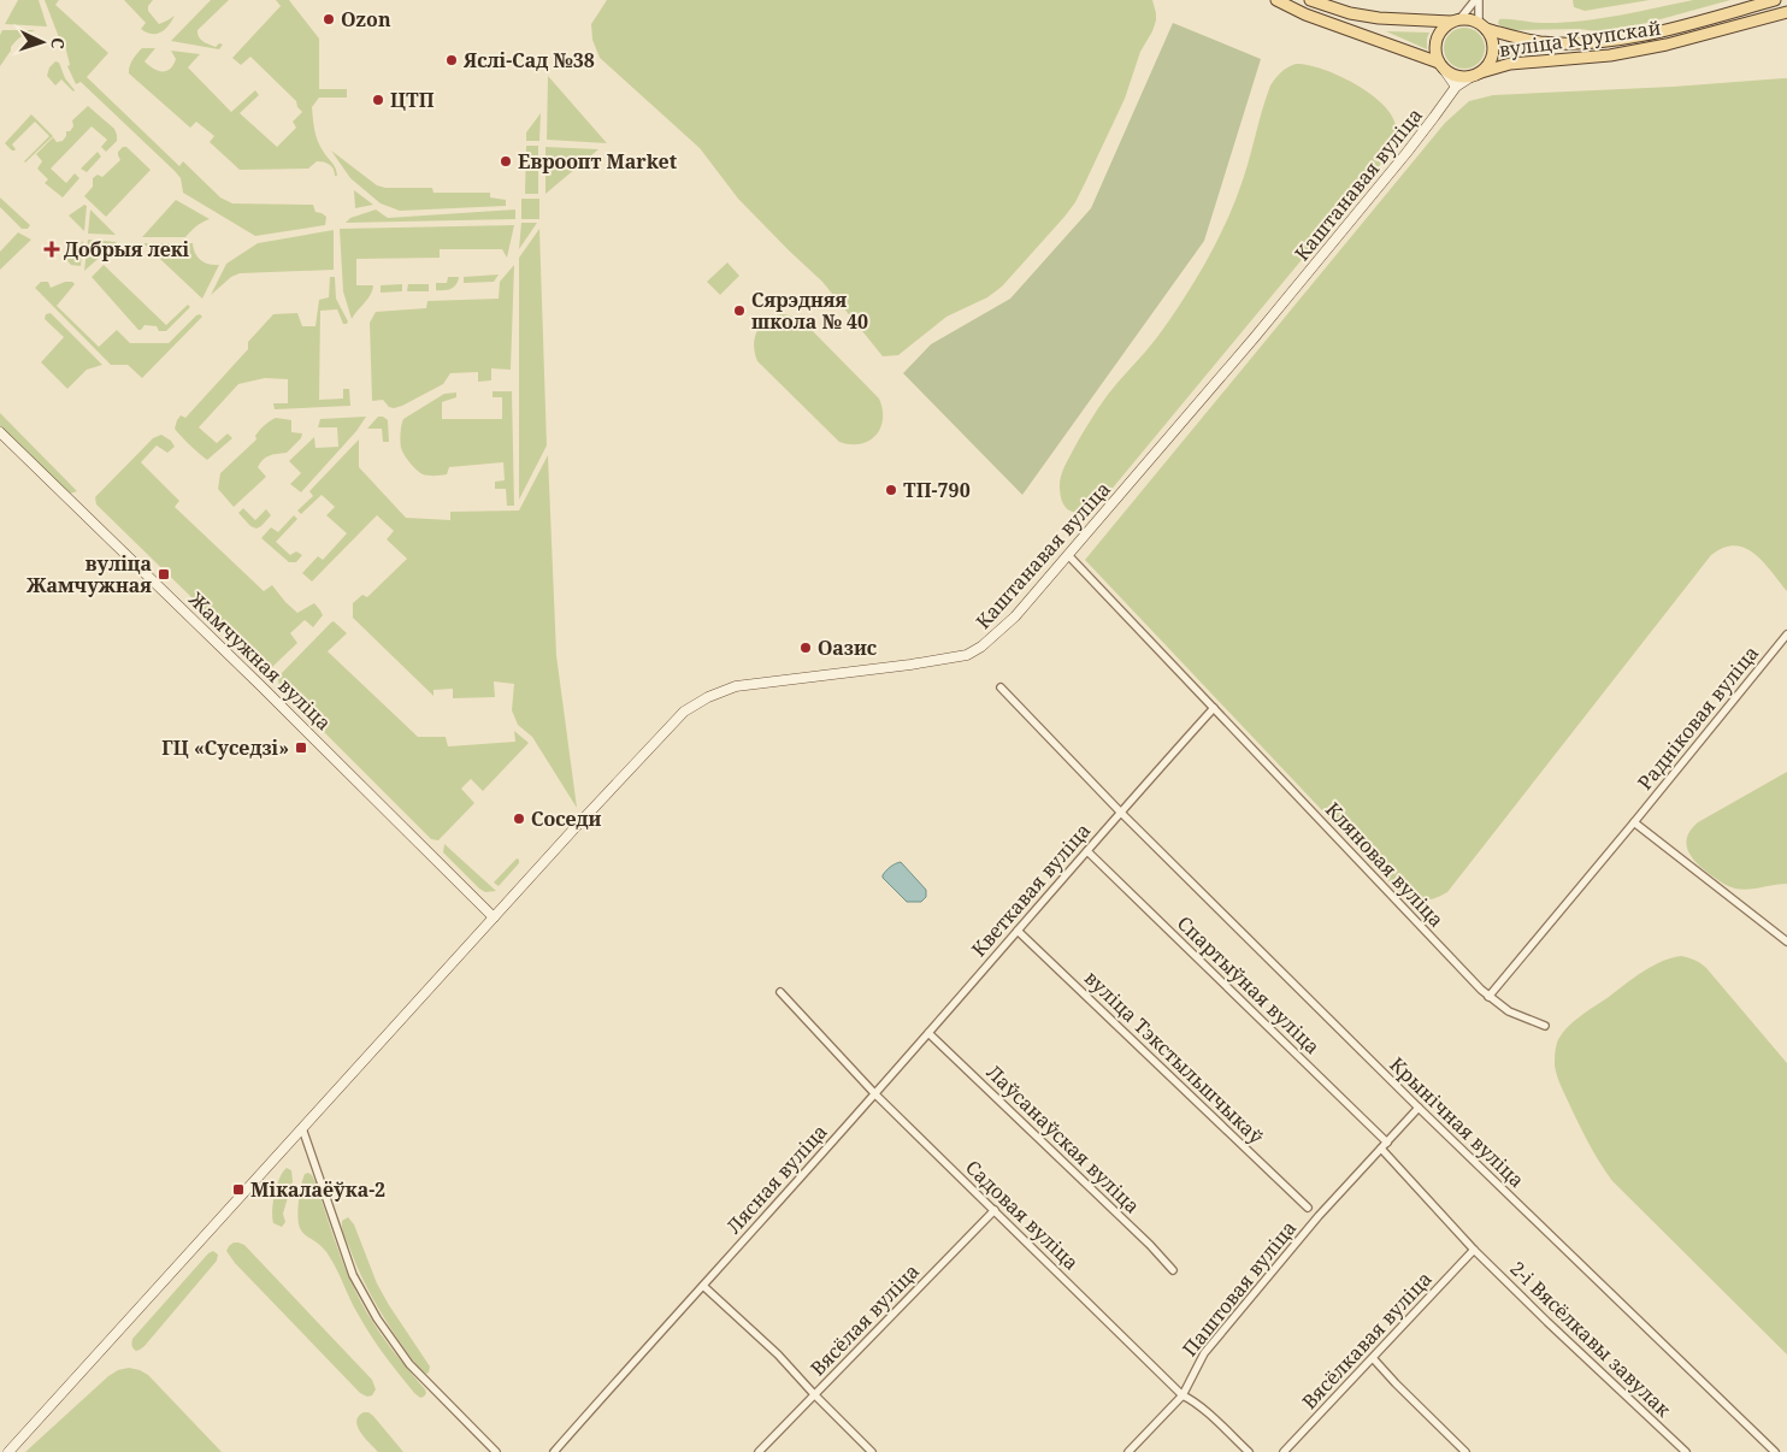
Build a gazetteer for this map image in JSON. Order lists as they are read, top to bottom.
{
  "streets": {
    "main road": ["вуліца Крупскай", "Каштанавая вуліца", "Жамчужная вуліца"],
    "street": [
      "Радніковая вуліца",
      "Кляновая вуліца",
      "Кветкавая вуліца",
      "Спартыўная вуліца",
      "вуліца Тэкстыльшчыкаў",
      "Крынічная вуліца",
      "Лаўсанаўская вуліца",
      "Лясная вуліца",
      "Садовая вуліца",
      "Паштовая вуліца",
      "Вясёлая вуліца",
      "2-і Вясёлкавы завулак",
      "Вясёлкавая вуліца"
    ]
  },
  "crossings": [
    ["Каштанавая вуліца", "Жамчужная вуліца"],
    ["Каштанавая вуліца", "Кляновая вуліца"],
    ["Радніковая вуліца", "Кляновая вуліца"],
    ["Кляновая вуліца", "Кветкавая вуліца"],
    ["Кветкавая вуліца", "Спартыўная вуліца"],
    ["Кветкавая вуліца", "вуліца Тэкстыльшчыкаў"],
    ["Кветкавая вуліца", "Крынічная вуліца"],
    ["Кветкавая вуліца", "Лаўсанаўская вуліца"],
    ["Кветкавая вуліца", "Лясная вуліца"],
    ["Кветкавая вуліца", "Садовая вуліца"],
    ["Спартыўная вуліца", "Паштовая вуліца"],
    ["Крынічная вуліца", "Паштовая вуліца"],
    ["Лясная вуліца", "Садовая вуліца"],
    ["Садовая вуліца", "Паштовая вуліца"],
    ["Садовая вуліца", "Вясёлая вуліца"],
    ["2-і Вясёлкавы завулак", "Вясёлкавая вуліца"]
  ],
  "places": {
    "other": [
      "Ozon",
      "Яслі-Сад №38",
      "ЦТП",
      "Евроопт Market",
      "Сярэдняя школа № 40",
      "ТП-790",
      "Оазис",
      "Соседи"
    ],
    "health": ["Добрыя лекі"],
    "transit": ["вуліца Жамчужная", "ГЦ «Суседзі»", "Мікалаёўка-2"]
  },
  "north": "right"
}
